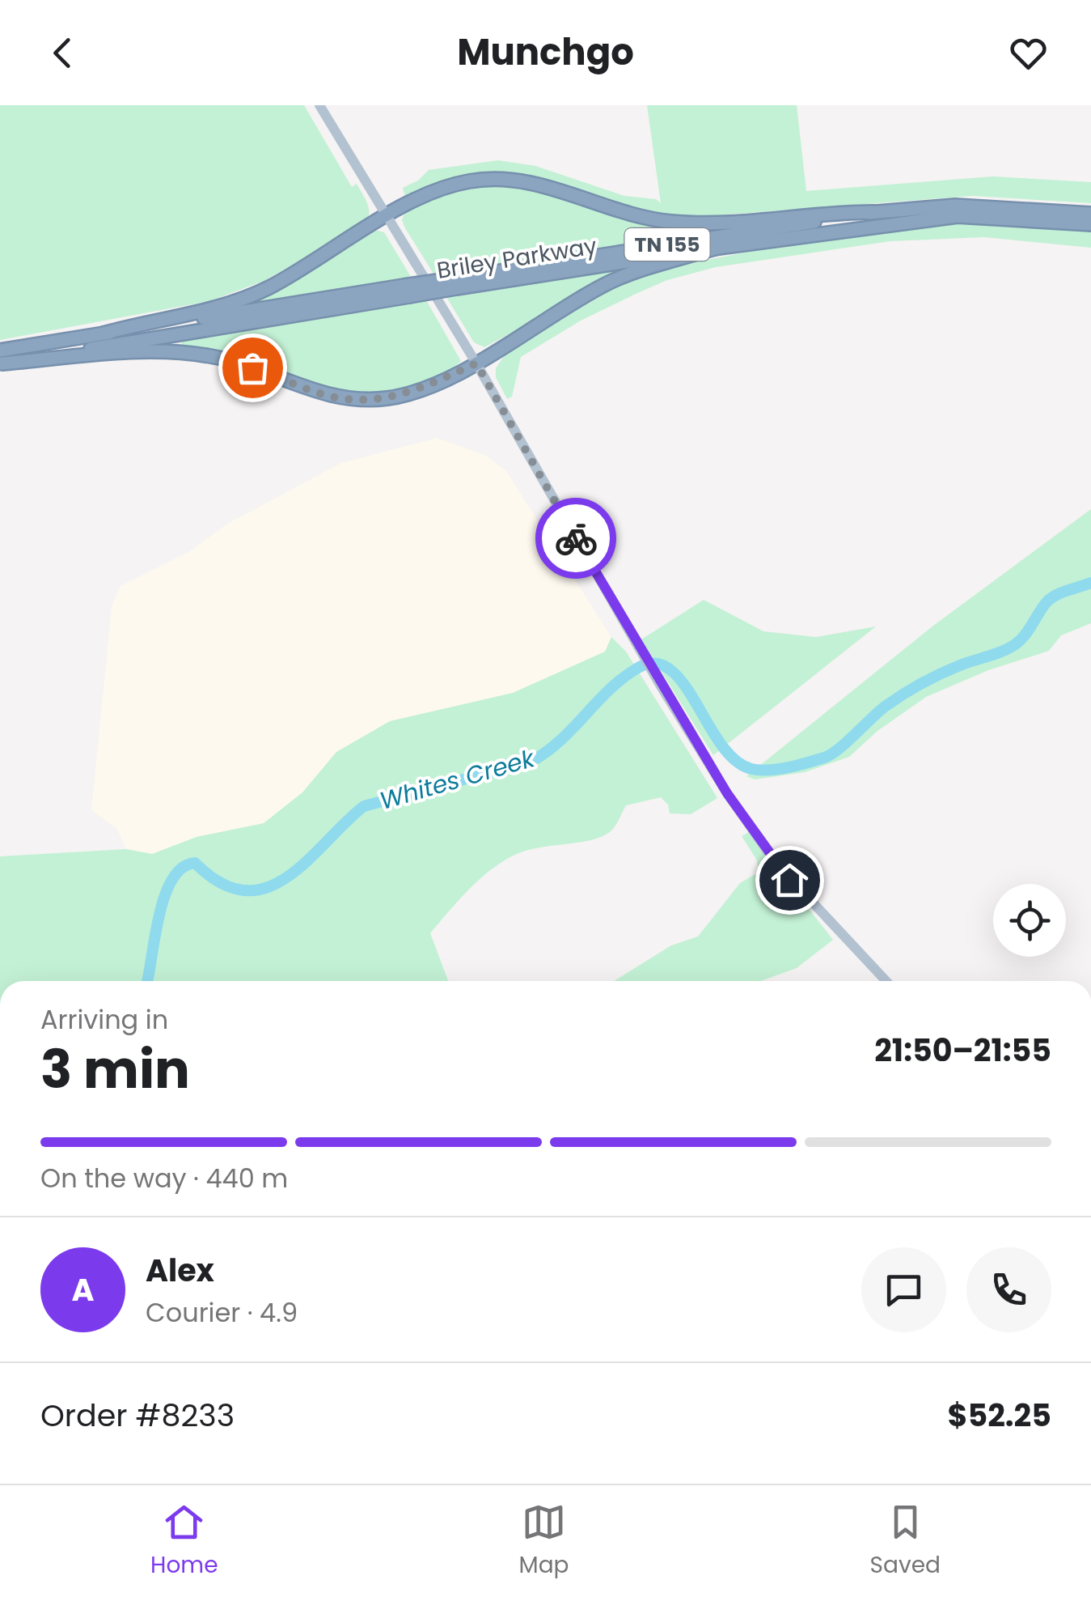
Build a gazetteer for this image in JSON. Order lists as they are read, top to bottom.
{
  "streets": {
    "highway": ["TN 155", "Briley Parkway"]
  },
  "water": ["Whites Creek"],
  "page": {
    "header": "Munchgo",
    "heading": ["3 min", "Arriving in", "21:50–21:55"],
    "panel": [
      "Alex",
      "Courier · 4.9",
      "Order #8233",
      "$52.25"
    ],
    "bar": "On the way · 440 m",
    "round": "A",
    "tabs": ["Home", "Map", "Saved"]
  }
}
